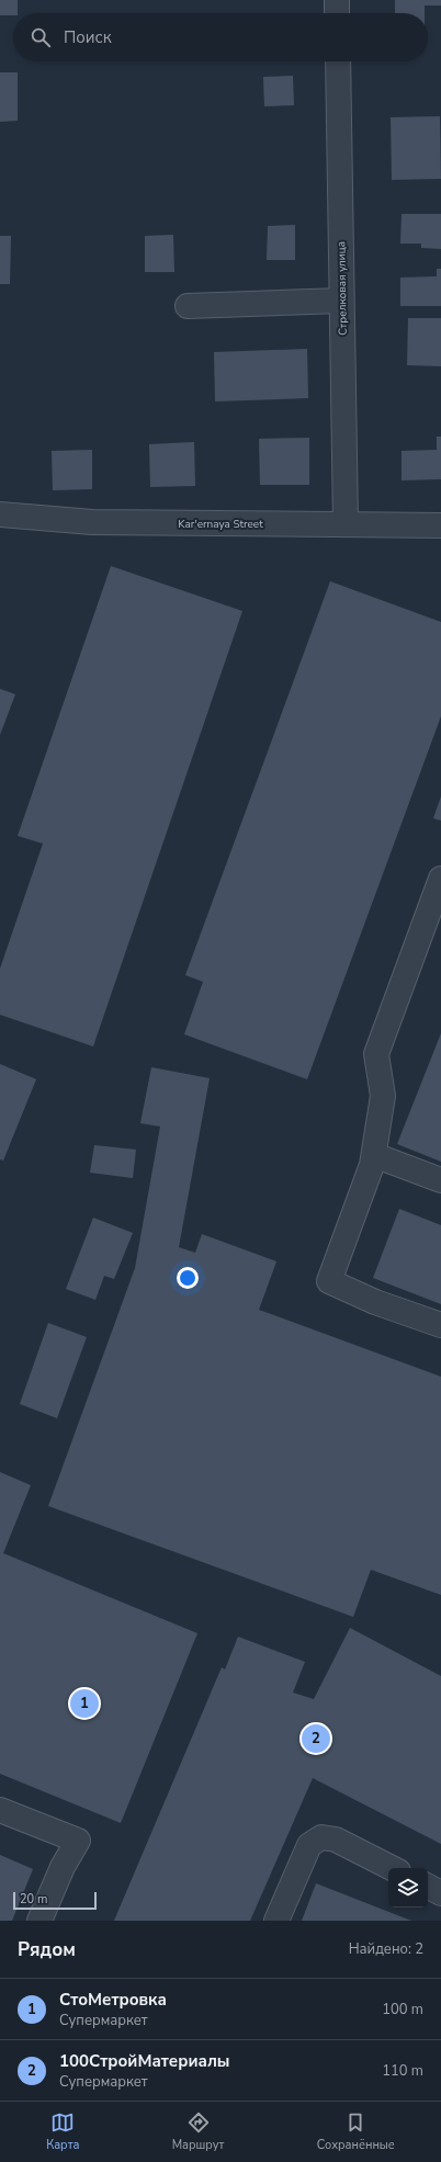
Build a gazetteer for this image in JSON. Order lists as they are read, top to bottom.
{
  "streets": {
    "street": ["Стрелковая улица", "Kar'ernaya Street"]
  },
  "crossings": [
    ["Стрелковая улица", "Kar'ernaya Street"]
  ],
  "scale_bar": "20 m",
  "page": {
    "search": "Поиск",
    "pins": ["1", "2"],
    "scale": "20 m",
    "heading": ["Рядом", "Найдено: 2"],
    "list": [
      {
        "mark": "1",
        "name": "СтоМетровка",
        "note": "Супермаркет",
        "value": "100 m"
      },
      {
        "mark": "2",
        "name": "100СтройМатериалы",
        "note": "Супермаркет",
        "value": "110 m"
      }
    ],
    "nav": ["Карта", "Маршрут", "Сохранённые"]
  }
}
